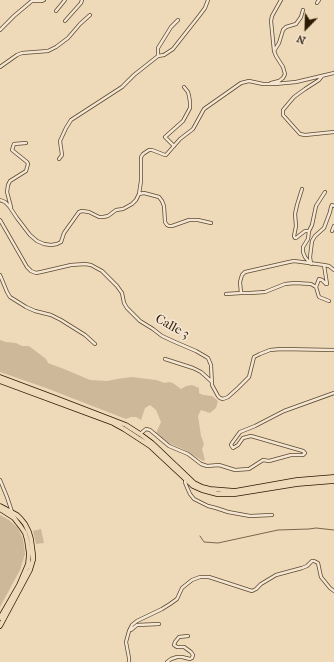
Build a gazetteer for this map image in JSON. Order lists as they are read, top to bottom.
{
  "streets": {
    "street": ["Calle 3"]
  },
  "north": "bottom left"
}
